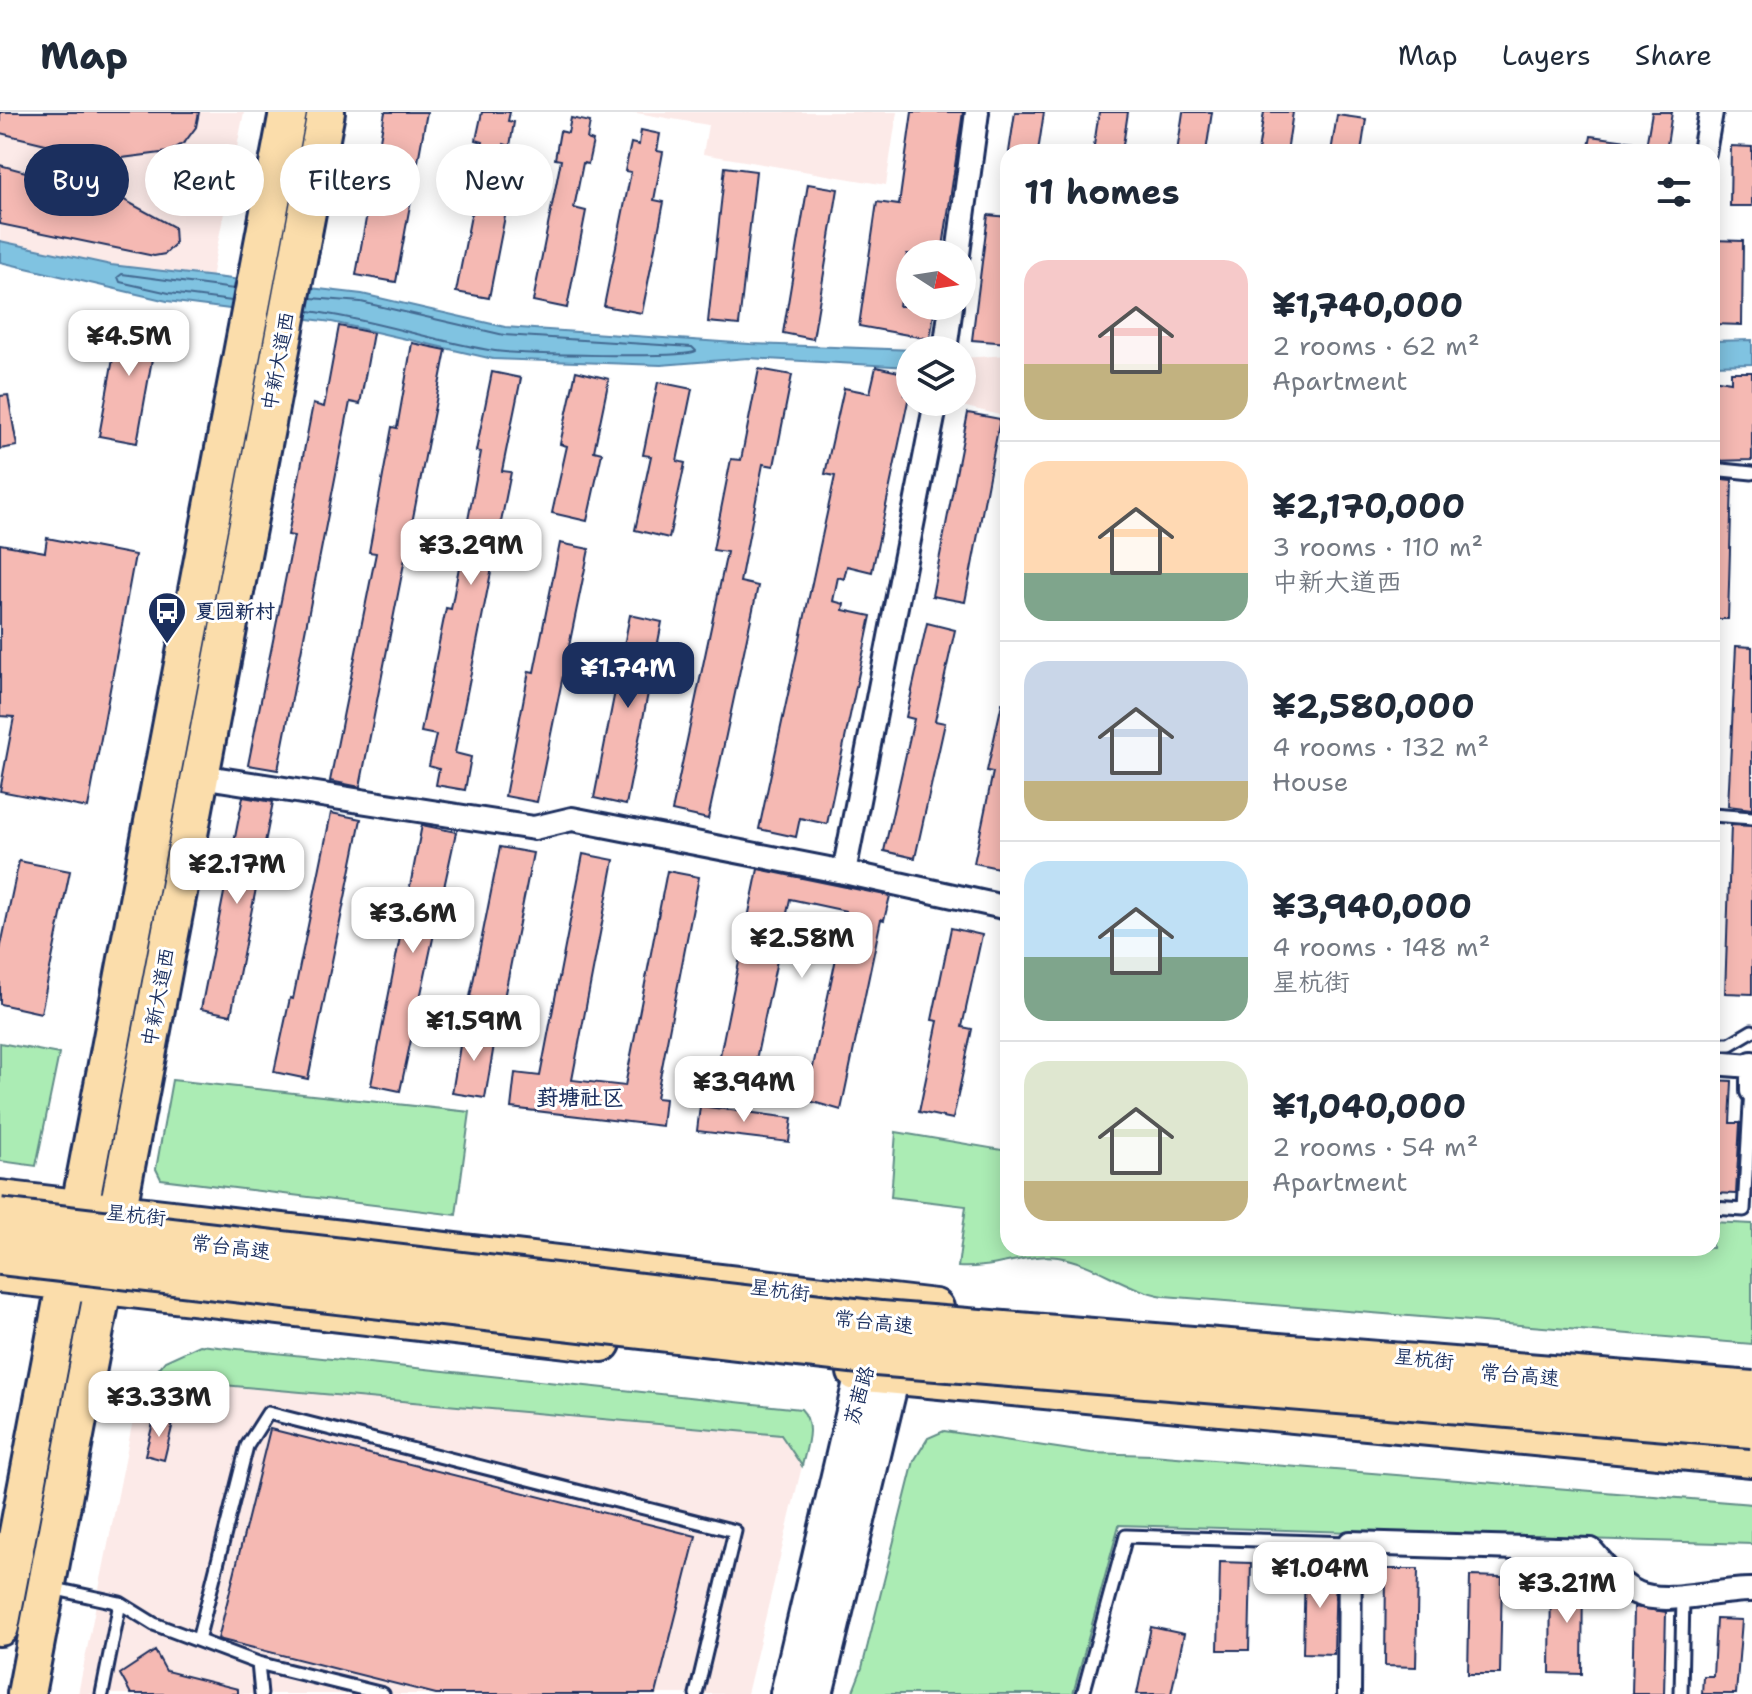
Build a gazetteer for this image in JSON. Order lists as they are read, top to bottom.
{
  "streets": {
    "highway": ["常台高速"],
    "main road": ["中新大道西", "星杭街", "苏茜路"]
  },
  "crossings": [
    ["中新大道西", "星杭街"],
    ["星杭街", "常台高速"],
    ["星杭街", "苏茜路"]
  ],
  "districts": ["葑塘社区"],
  "places": {
    "bus stop": ["夏园新村"]
  },
  "north": "right",
  "page": {
    "header": "Map",
    "nav": ["Map", "Layers", "Share"],
    "chip": [
      "Buy",
      "Rent",
      "Filters",
      "New"
    ],
    "heading": "11 homes",
    "list": [
      {
        "name": "¥1,740,000",
        "note": "2 rooms · 62 m² · Apartment"
      },
      {
        "name": "¥2,170,000",
        "note": "3 rooms · 110 m² · 中新大道西"
      },
      {
        "name": "¥2,580,000",
        "note": "4 rooms · 132 m² · House"
      },
      {
        "name": "¥3,940,000",
        "note": "4 rooms · 148 m² · 星杭街"
      },
      {
        "name": "¥1,040,000",
        "note": "2 rooms · 54 m² · Apartment"
      }
    ],
    "price": [
      "¥4.5M",
      "¥3.29M",
      "¥1.74M",
      "¥2.17M",
      "¥3.6M",
      "¥2.58M",
      "¥1.59M",
      "¥3.94M",
      "¥3.33M",
      "¥1.04M",
      "¥3.21M"
    ]
  }
}
